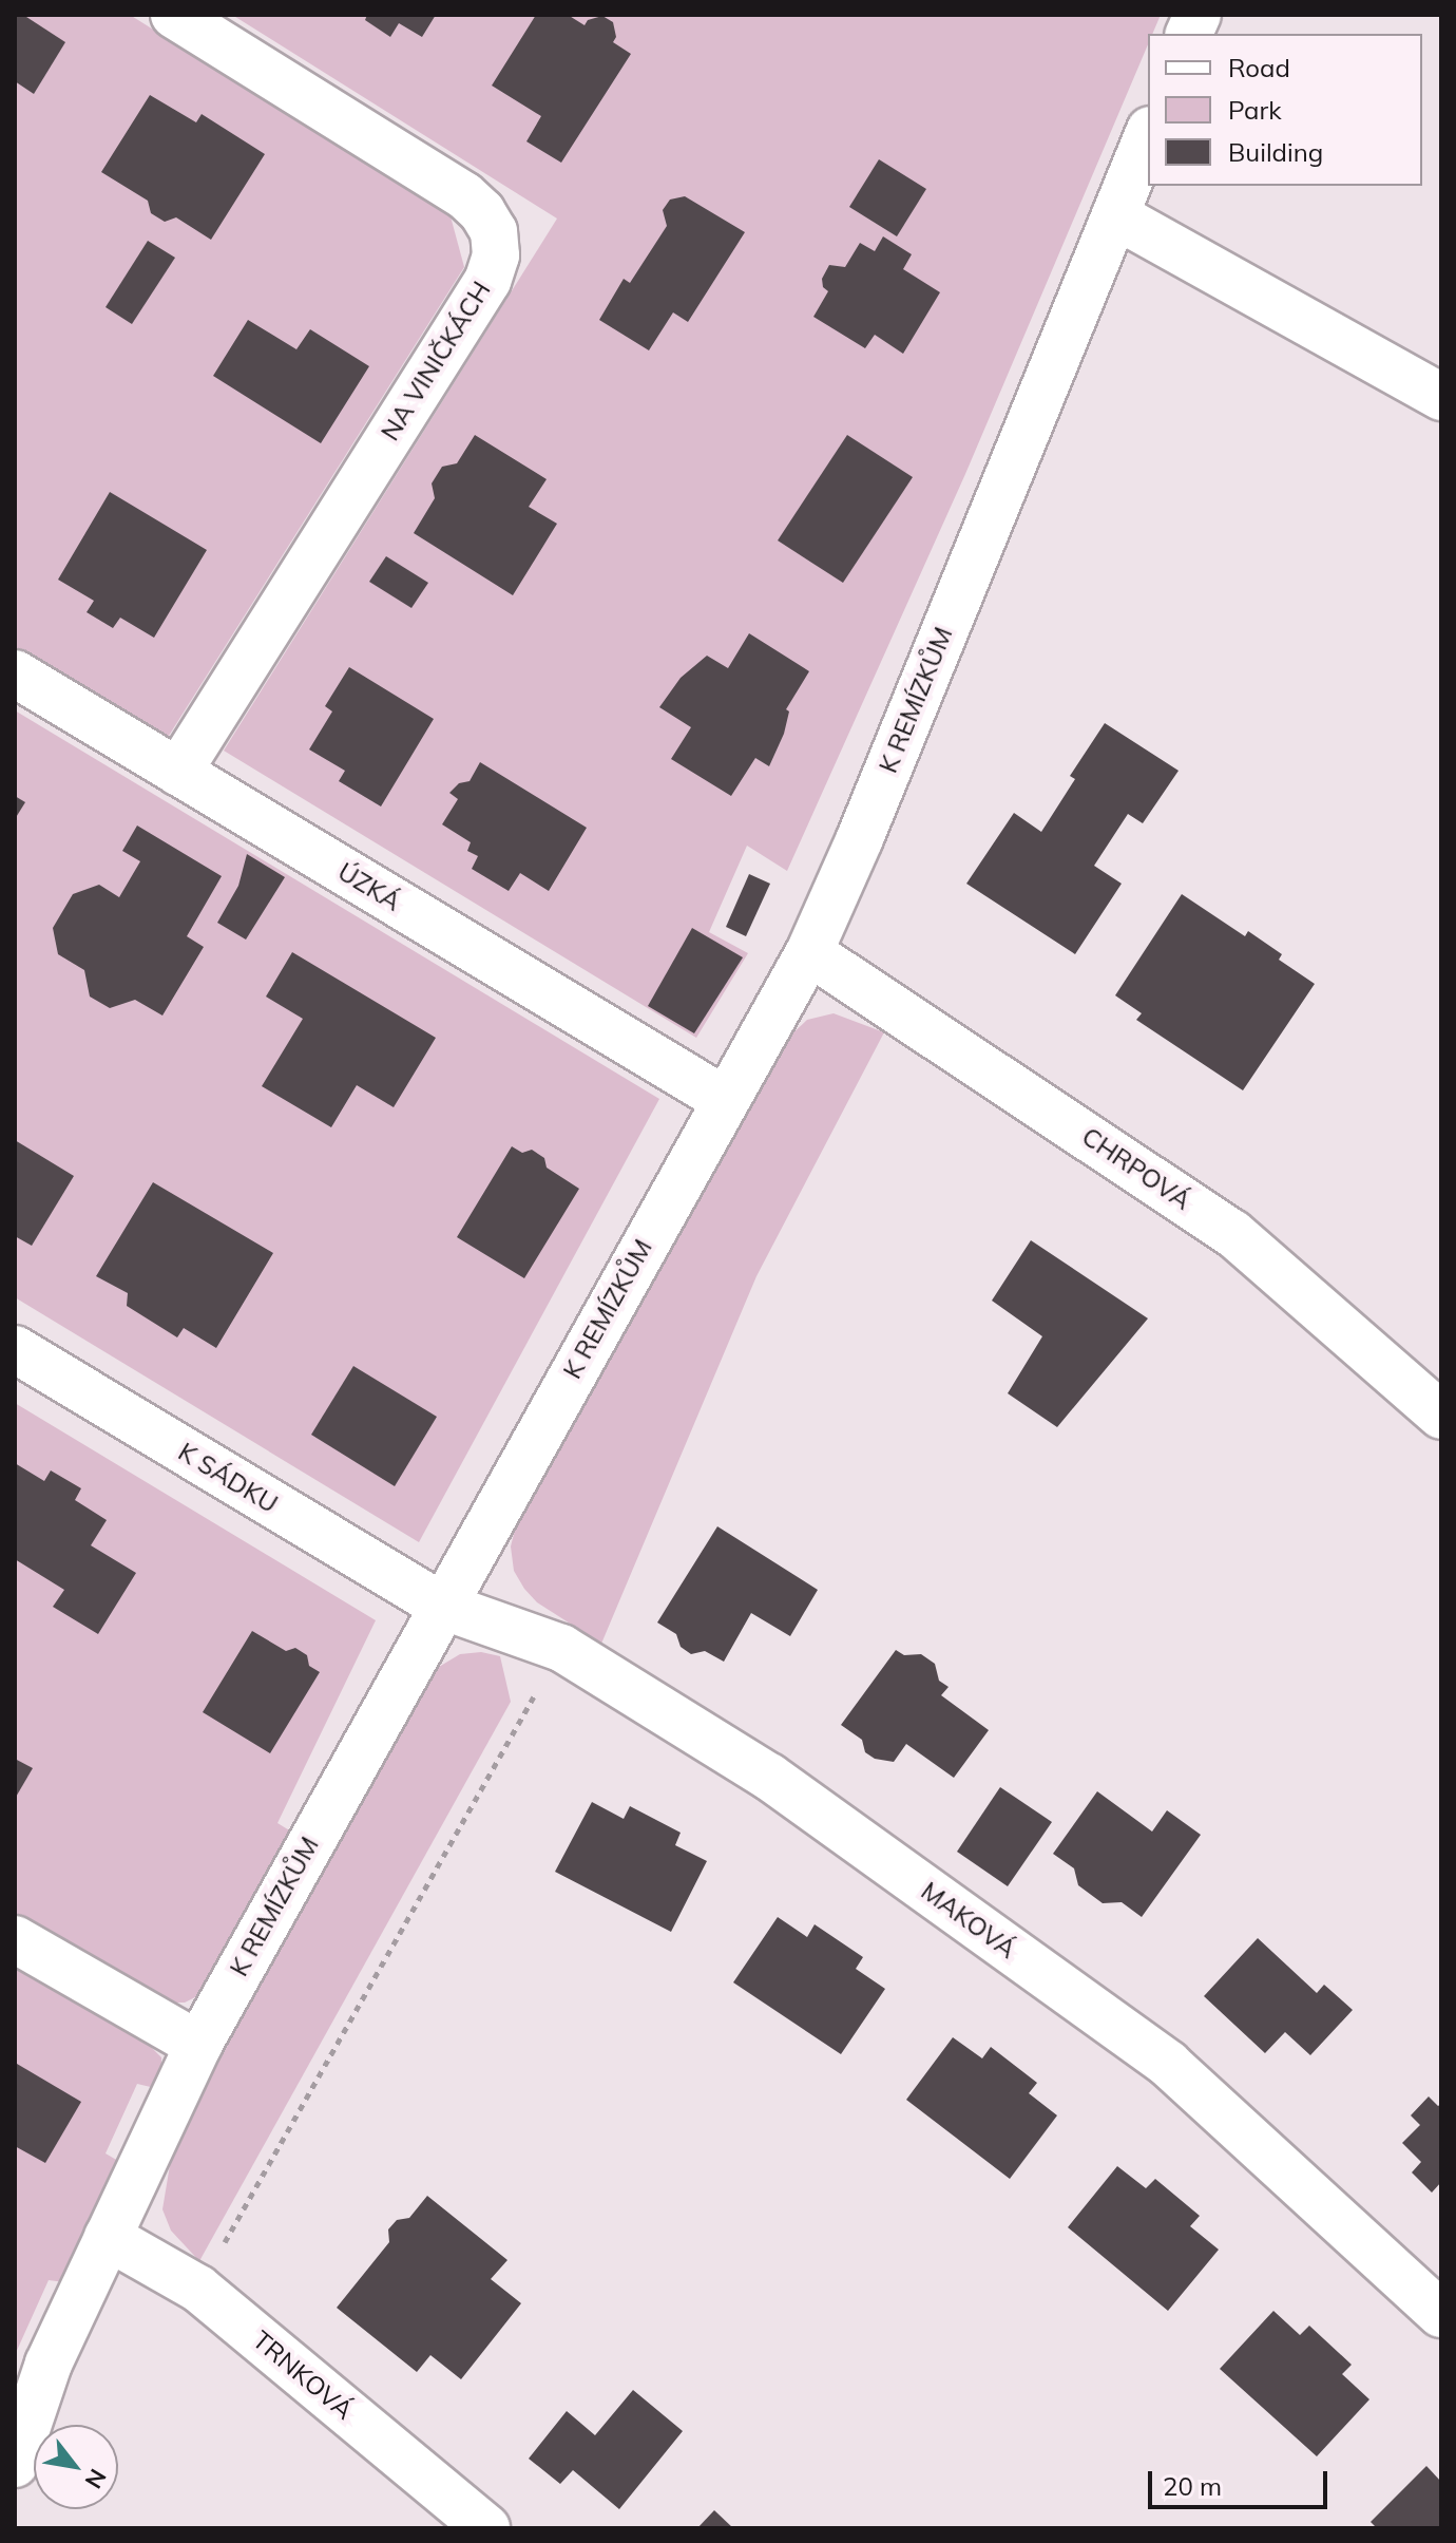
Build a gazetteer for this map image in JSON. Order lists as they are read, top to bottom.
{
  "streets": {
    "street": [
      "NA VINIČKÁCH",
      "K REMÍZKŮM",
      "ÚZKÁ",
      "CHRPOVÁ",
      "K SÁDKU",
      "MAKOVÁ",
      "TRNKOVÁ"
    ]
  },
  "crossings": [
    ["NA VINIČKÁCH", "ÚZKÁ"],
    ["K REMÍZKŮM", "ÚZKÁ"],
    ["K REMÍZKŮM", "CHRPOVÁ"],
    ["K REMÍZKŮM", "K SÁDKU"],
    ["K REMÍZKŮM", "MAKOVÁ"],
    ["K REMÍZKŮM", "TRNKOVÁ"],
    ["K SÁDKU", "MAKOVÁ"]
  ],
  "legend": ["Road", "Park", "Building"],
  "scale_bar": "20 m",
  "north": "bottom right"
}
